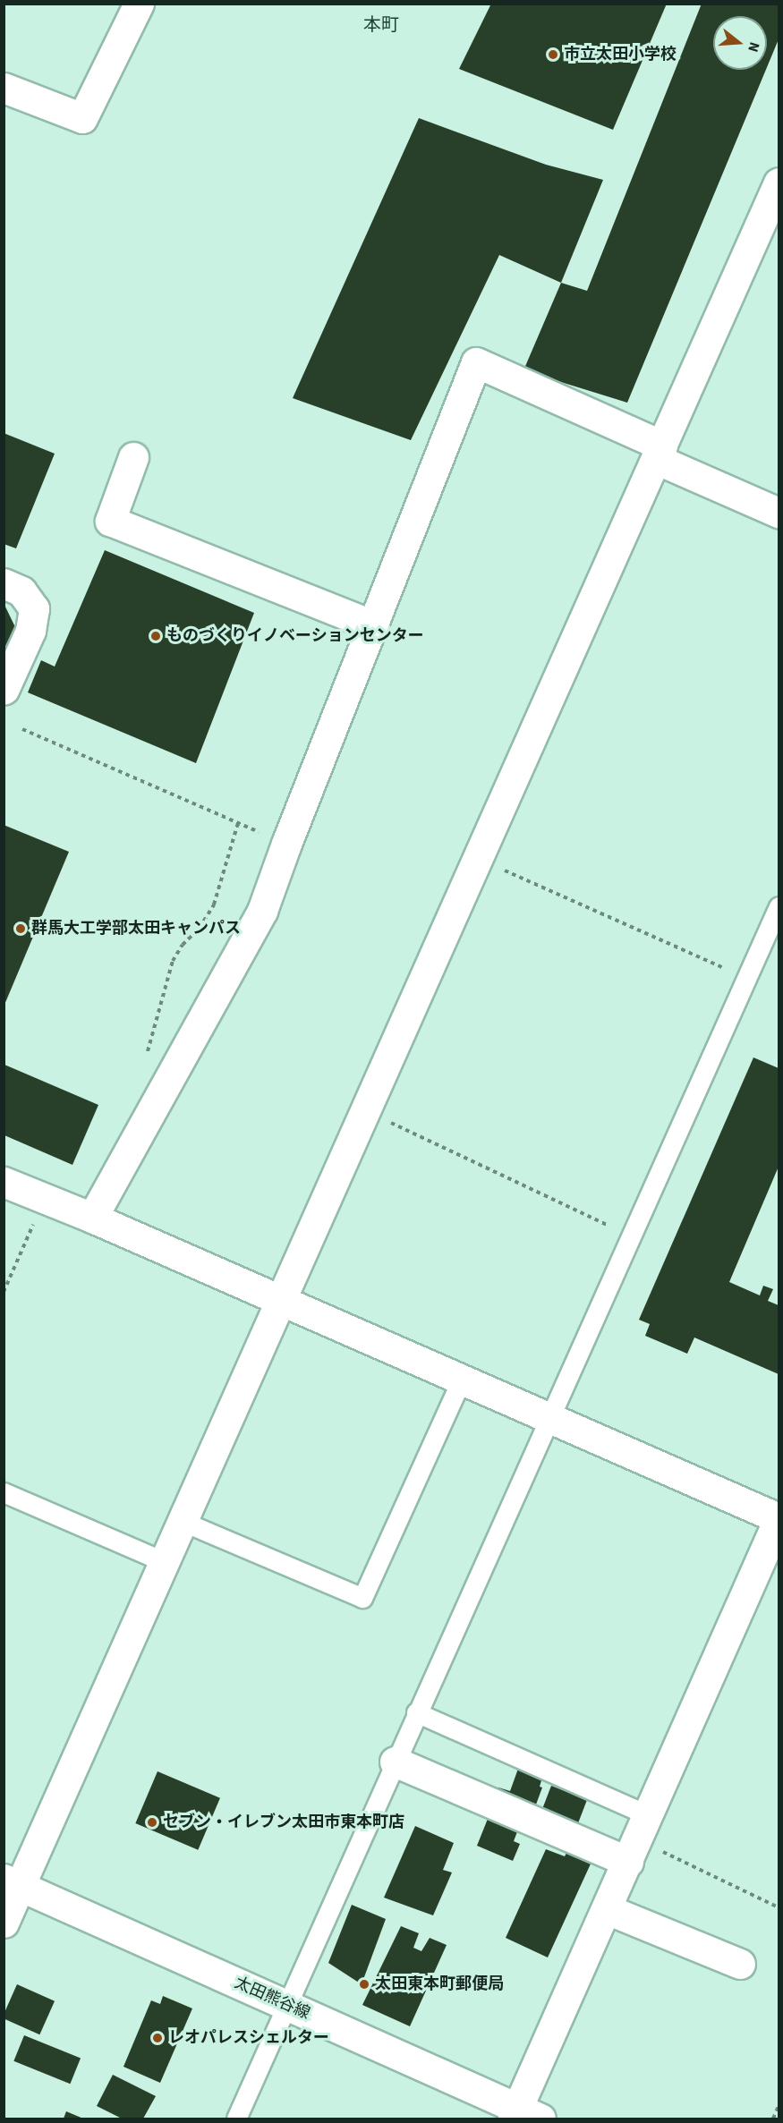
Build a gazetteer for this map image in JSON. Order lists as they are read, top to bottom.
{
  "streets": {
    "street": ["太田熊谷線"]
  },
  "districts": ["本町"],
  "places": [
    "市立太田小学校",
    "ものづくりイノベーションセンター",
    "群馬大工学部太田キャンパス",
    "セブン・イレブン太田市東本町店",
    "太田東本町郵便局",
    "レオパレスシェルター"
  ],
  "north": "right"
}
